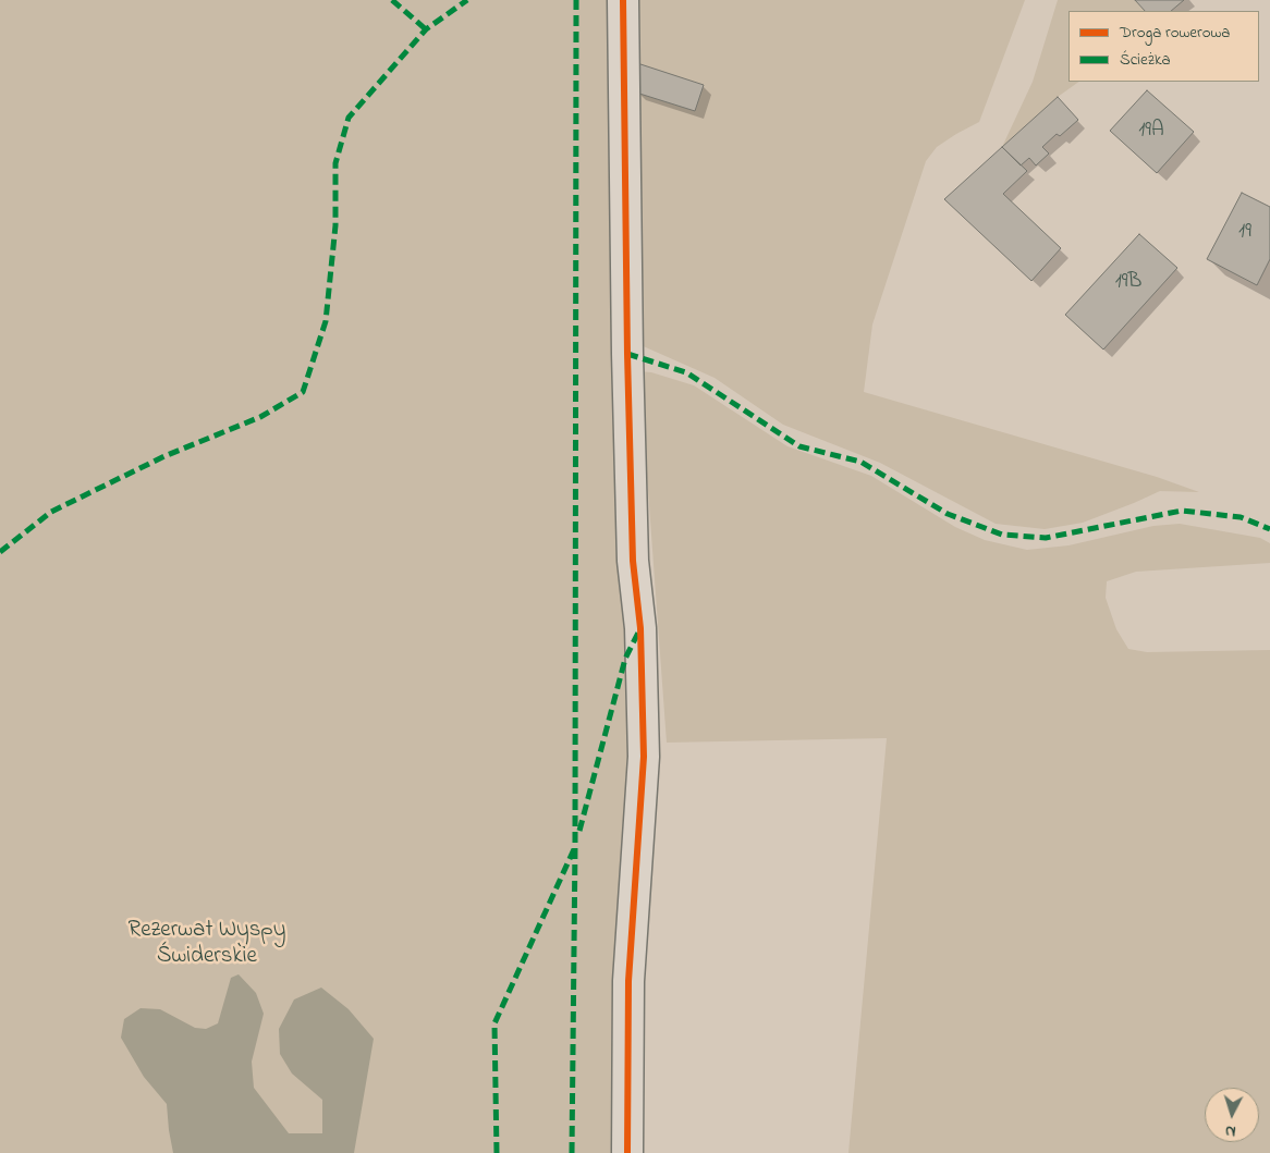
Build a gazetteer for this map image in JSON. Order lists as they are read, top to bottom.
{
  "parks": ["Rezerwat Wyspy Świderskie"],
  "house_numbers": ["19A", "19", "19B"],
  "legend": ["Droga rowerowa", "Ścieżka"],
  "north": "bottom"
}
